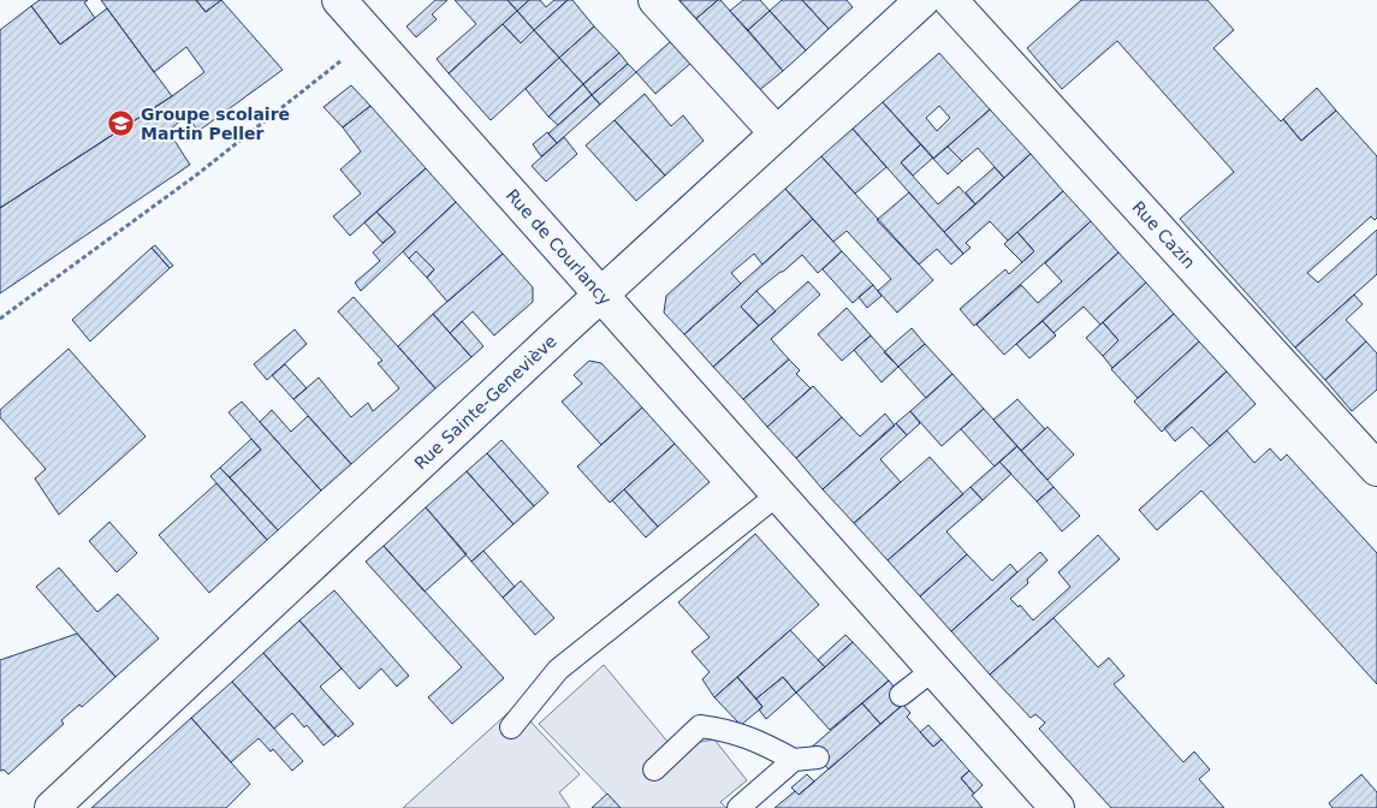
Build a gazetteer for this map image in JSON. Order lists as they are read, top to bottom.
{
  "streets": {
    "street": ["Rue Cazin", "Rue de Courlancy", "Rue Sainte-Geneviève"]
  },
  "crossings": [
    ["Rue de Courlancy", "Rue Sainte-Geneviève"]
  ],
  "places": {
    "school or university": ["Groupe scolaire Martin Peller"]
  }
}
